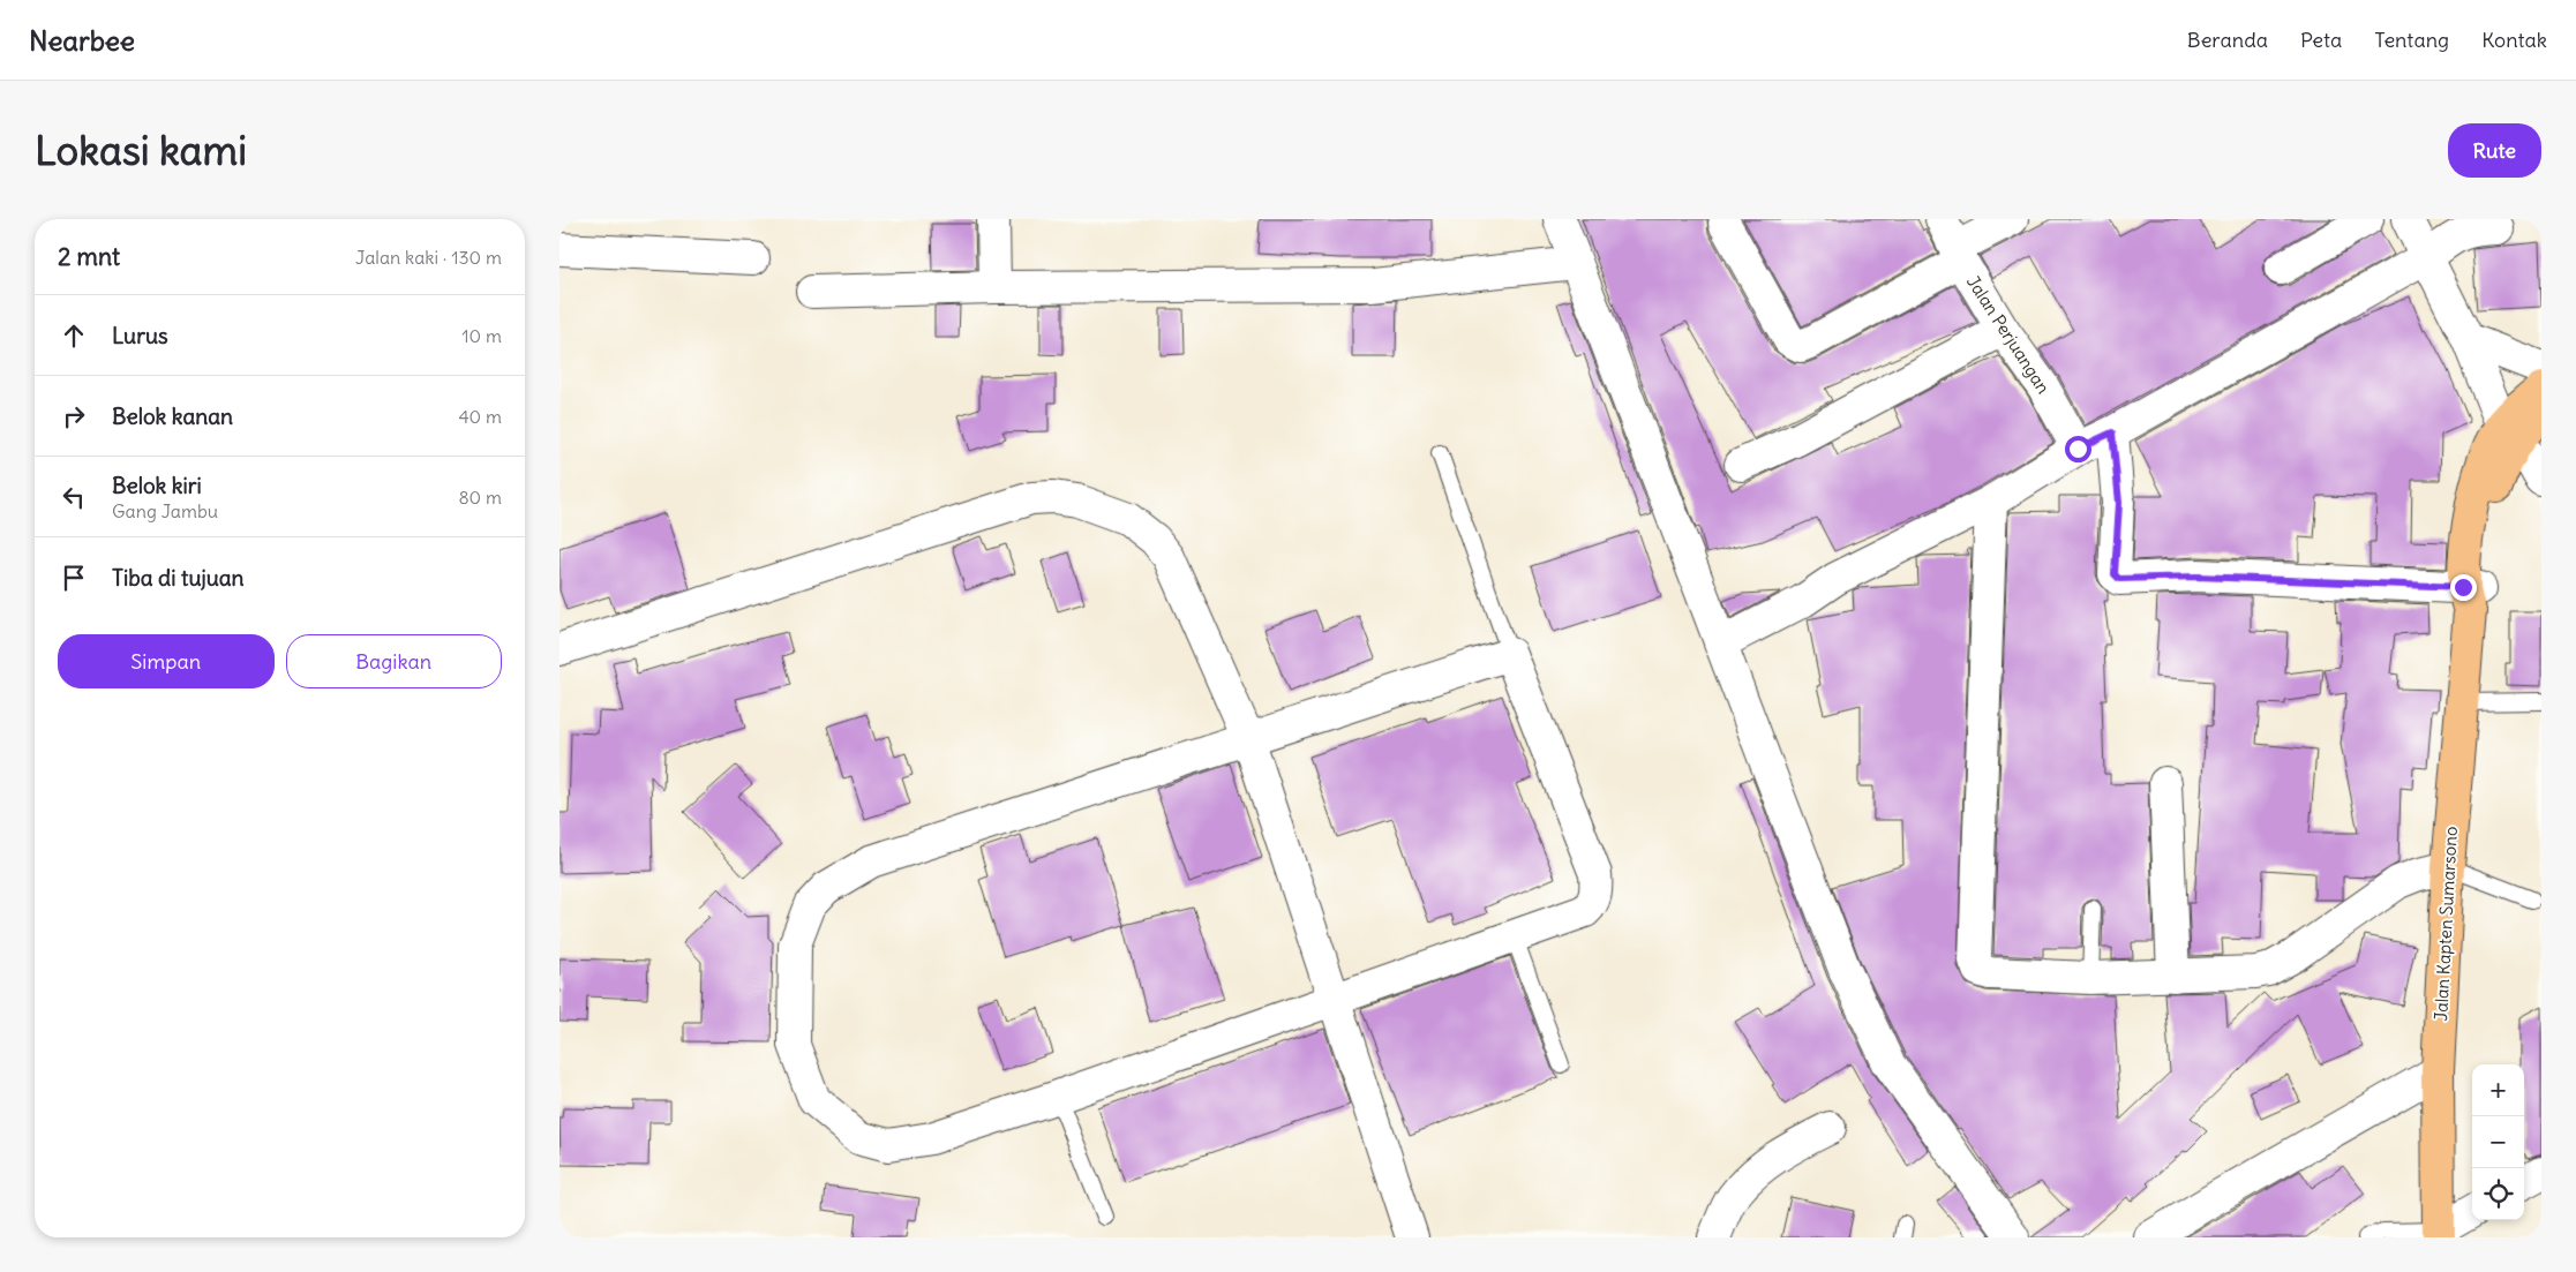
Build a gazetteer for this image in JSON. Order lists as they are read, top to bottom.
{
  "streets": {
    "highway": ["Jalan Kapten Sumarsono"],
    "street": ["Jalan Perjuangan"]
  },
  "page": {
    "header": "Nearbee",
    "nav": [
      "Beranda",
      "Peta",
      "Tentang",
      "Kontak"
    ],
    "buttons": [
      "Rute",
      ["Simpan", "Bagikan"]
    ],
    "title": "Lokasi kami",
    "heading": ["2 mnt", "Jalan kaki · 130 m"],
    "list": [
      ["Lurus", "10 m"],
      ["Belok kanan", "40 m"],
      ["Belok kiri", "Gang Jambu", "80 m"],
      "Tiba di tujuan"
    ],
    "map_buttons": ["+", "−"]
  }
}
